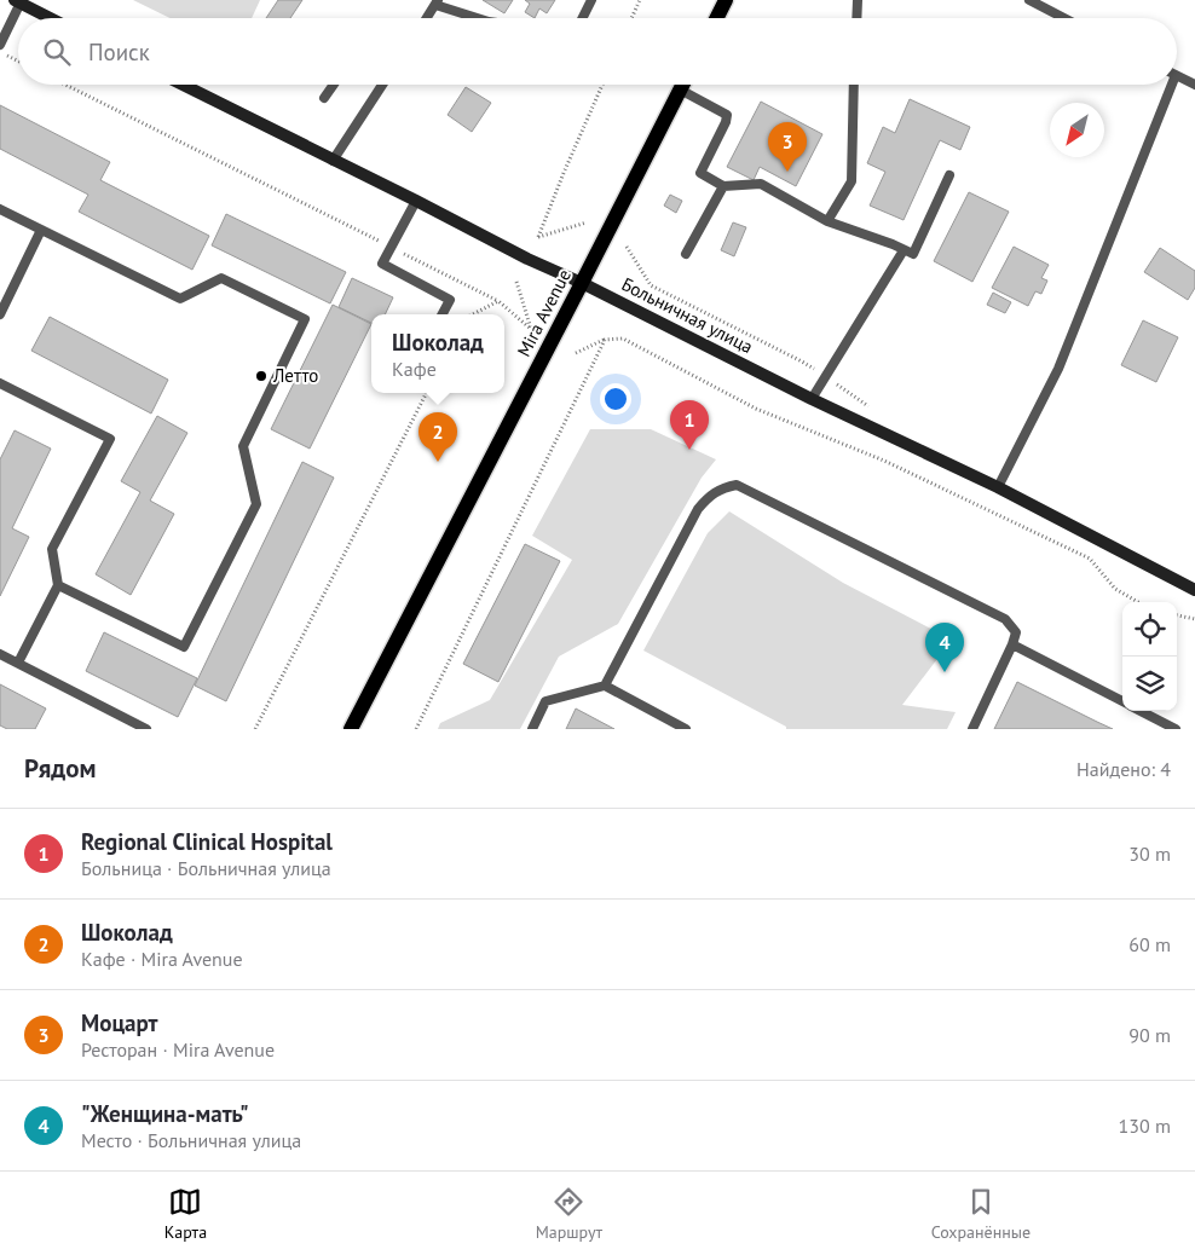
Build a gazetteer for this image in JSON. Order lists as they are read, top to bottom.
{
  "streets": {
    "main road": ["Mira Avenue"],
    "street": ["Больничная улица"]
  },
  "crossings": [
    ["Mira Avenue", "Больничная улица"]
  ],
  "places": ["Летто"],
  "north": "bottom left",
  "page": {
    "search": "Поиск",
    "pins": [
      "3",
      "1",
      "2",
      "4"
    ],
    "popup": ["Шоколад", "Кафе"],
    "heading": ["Рядом", "Найдено: 4"],
    "list": [
      {
        "mark": "1",
        "name": "Regional Clinical Hospital",
        "note": "Больница · Больничная улица",
        "value": "30 m"
      },
      {
        "mark": "2",
        "name": "Шоколад",
        "note": "Кафе · Mira Avenue",
        "value": "60 m"
      },
      {
        "mark": "3",
        "name": "Моцарт",
        "note": "Ресторан · Mira Avenue",
        "value": "90 m"
      },
      {
        "mark": "4",
        "name": "\"Женщина-мать\"",
        "note": "Место · Больничная улица",
        "value": "130 m"
      }
    ],
    "nav": ["Карта", "Маршрут", "Сохранённые"]
  }
}
